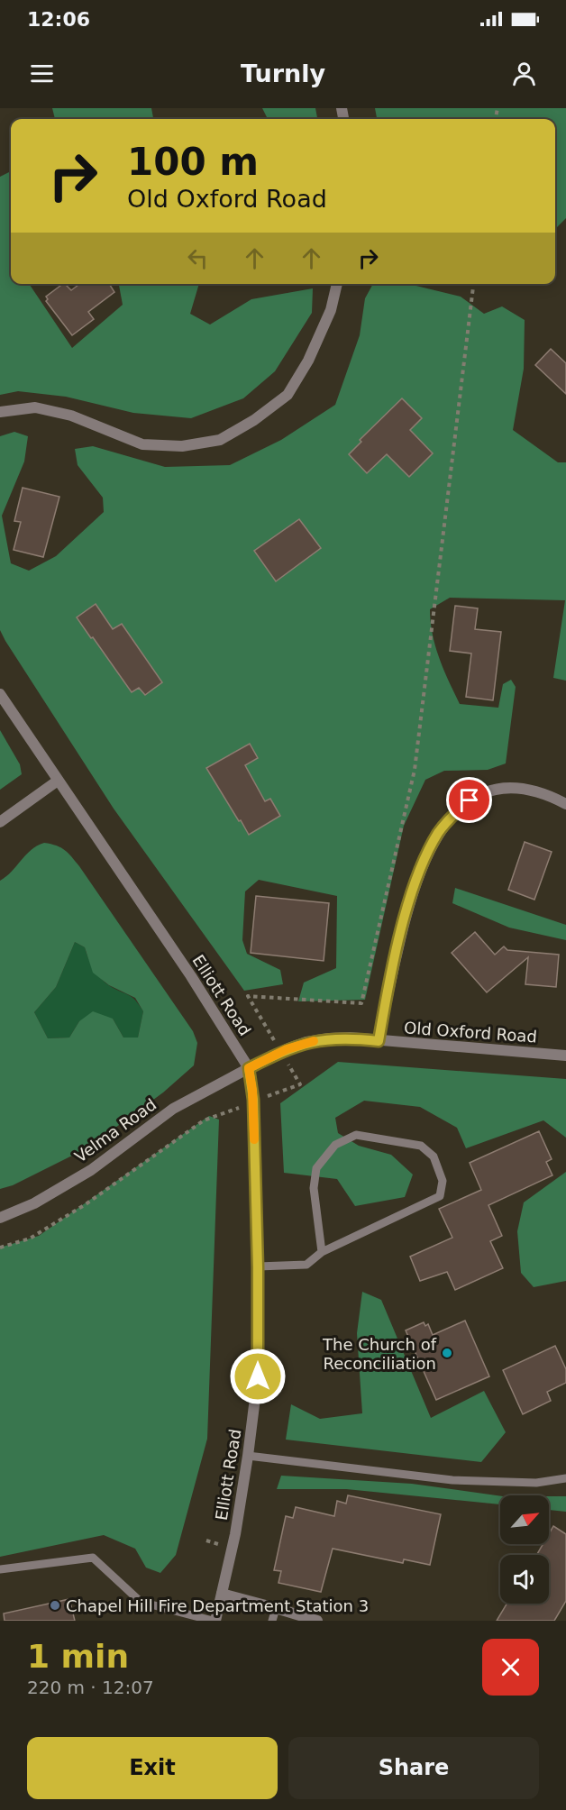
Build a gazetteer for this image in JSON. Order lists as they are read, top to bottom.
{
  "streets": {
    "street": ["Elliott Road", "Old Oxford Road", "Velma Road"]
  },
  "crossings": [
    ["Elliott Road", "Old Oxford Road"],
    ["Elliott Road", "Velma Road"],
    ["Old Oxford Road", "Velma Road"]
  ],
  "places": ["The Church of Reconciliation", "Chapel Hill Fire Department Station 3"],
  "north": "top right",
  "page": {
    "status": "12:06",
    "header": "Turnly",
    "turn": ["100 m", "Old Oxford Road"],
    "heading": ["1 min", "220 m · 12:07"],
    "buttons": ["Exit", "Share"]
  }
}
